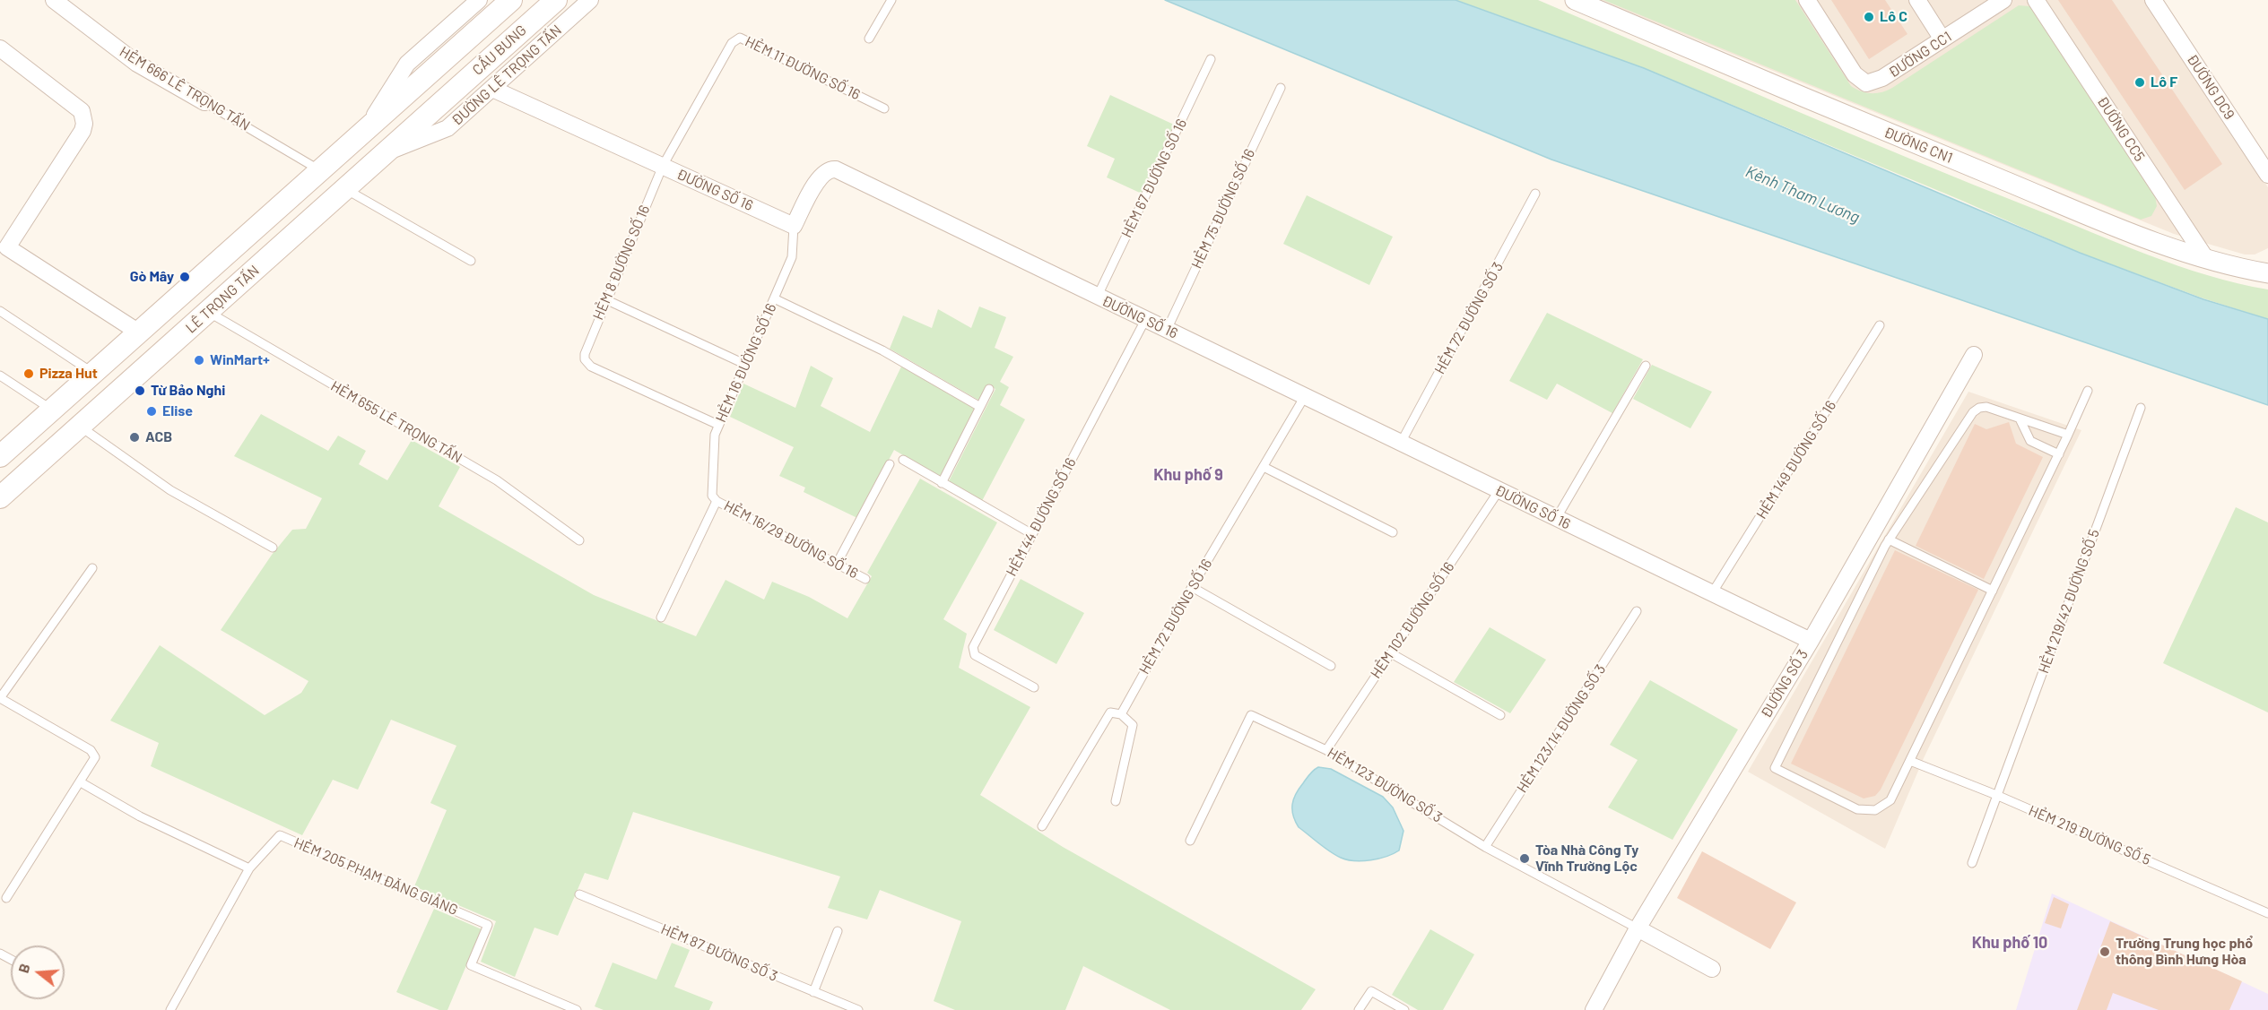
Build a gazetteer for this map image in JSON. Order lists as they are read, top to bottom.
{
  "streets": {
    "main road": ["CẦU BƯNG", "LÊ TRỌNG TẤN"],
    "street": [
      "ĐƯỜNG CC1",
      "ĐƯỜNG LÊ TRỌNG TẤN",
      "ĐƯỜNG DC9",
      "HẺM 666 LÊ TRỌNG TẤN",
      "ĐƯỜNG CC5",
      "ĐƯỜNG CN1",
      "ĐƯỜNG SỐ 16",
      "ĐƯỜNG SỐ 3"
    ],
    "lane": [
      "HẺM 11 ĐƯỜNG SỐ 16",
      "HẺM 67 ĐƯỜNG SỐ 16",
      "HẺM 75 ĐƯỜNG SỐ 16",
      "HẺM 8 ĐƯỜNG SỐ 16",
      "HẺM 72 ĐƯỜNG SỐ 3",
      "HẺM 16 ĐƯỜNG SỐ 16",
      "HẺM 655 LÊ TRỌNG TẤN",
      "HẺM 149 ĐƯỜNG SỐ 16",
      "HẺM 44 ĐƯỜNG SỐ 16",
      "HẺM 16/29 ĐƯỜNG SỐ 16",
      "HẺM 219/42 ĐƯỜNG SỐ 5",
      "HẺM 72 ĐƯỜNG SỐ 16",
      "HẺM 102 ĐƯỜNG SỐ 16",
      "HẺM 123/14 ĐƯỜNG SỐ 3",
      "HẺM 123 ĐƯỜNG SỐ 3",
      "HẺM 219 ĐƯỜNG SỐ 5",
      "HẺM 205 PHẠM ĐĂNG GIẢNG",
      "HẺM 87 ĐƯỜNG SỐ 3"
    ]
  },
  "crossings": [
    ["CẦU BƯNG", "LÊ TRỌNG TẤN"],
    ["HẺM 11 ĐƯỜNG SỐ 16", "ĐƯỜNG SỐ 16"],
    ["HẺM 11 ĐƯỜNG SỐ 16", "HẺM 8 ĐƯỜNG SỐ 16"],
    ["ĐƯỜNG LÊ TRỌNG TẤN", "ĐƯỜNG SỐ 16"],
    ["ĐƯỜNG LÊ TRỌNG TẤN", "LÊ TRỌNG TẤN"],
    ["ĐƯỜNG CC5", "ĐƯỜNG CN1"],
    ["HẺM 67 ĐƯỜNG SỐ 16", "ĐƯỜNG SỐ 16"],
    ["ĐƯỜNG SỐ 16", "HẺM 75 ĐƯỜNG SỐ 16"],
    ["ĐƯỜNG SỐ 16", "HẺM 8 ĐƯỜNG SỐ 16"],
    ["ĐƯỜNG SỐ 16", "HẺM 72 ĐƯỜNG SỐ 3"],
    ["ĐƯỜNG SỐ 16", "HẺM 16 ĐƯỜNG SỐ 16"],
    ["ĐƯỜNG SỐ 16", "HẺM 149 ĐƯỜNG SỐ 16"],
    ["ĐƯỜNG SỐ 16", "HẺM 44 ĐƯỜNG SỐ 16"],
    ["ĐƯỜNG SỐ 16", "HẺM 72 ĐƯỜNG SỐ 16"],
    ["ĐƯỜNG SỐ 16", "HẺM 102 ĐƯỜNG SỐ 16"],
    ["ĐƯỜNG SỐ 16", "ĐƯỜNG SỐ 3"],
    ["HẺM 8 ĐƯỜNG SỐ 16", "HẺM 16 ĐƯỜNG SỐ 16"],
    ["LÊ TRỌNG TẤN", "HẺM 655 LÊ TRỌNG TẤN"],
    ["HẺM 16 ĐƯỜNG SỐ 16", "HẺM 16/29 ĐƯỜNG SỐ 16"],
    ["HẺM 219/42 ĐƯỜNG SỐ 5", "HẺM 219 ĐƯỜNG SỐ 5"],
    ["HẺM 102 ĐƯỜNG SỐ 16", "HẺM 123 ĐƯỜNG SỐ 3"],
    ["ĐƯỜNG SỐ 3", "HẺM 123 ĐƯỜNG SỐ 3"],
    ["HẺM 123/14 ĐƯỜNG SỐ 3", "HẺM 123 ĐƯỜNG SỐ 3"]
  ],
  "districts": ["Khu phố 9", "Khu phố 10"],
  "water": ["Kênh Tham Lương"],
  "places": [
    "Lô C",
    "Lô F",
    "Gò Mây",
    "WinMart+",
    "Pizza Hut",
    "Từ Bảo Nghi",
    "Elise",
    "ACB",
    "Tòa Nhà Công Ty Vĩnh Trường Lộc",
    "Trường Trung học phổ thông Bình Hưng Hòa"
  ],
  "north": "left"
}
